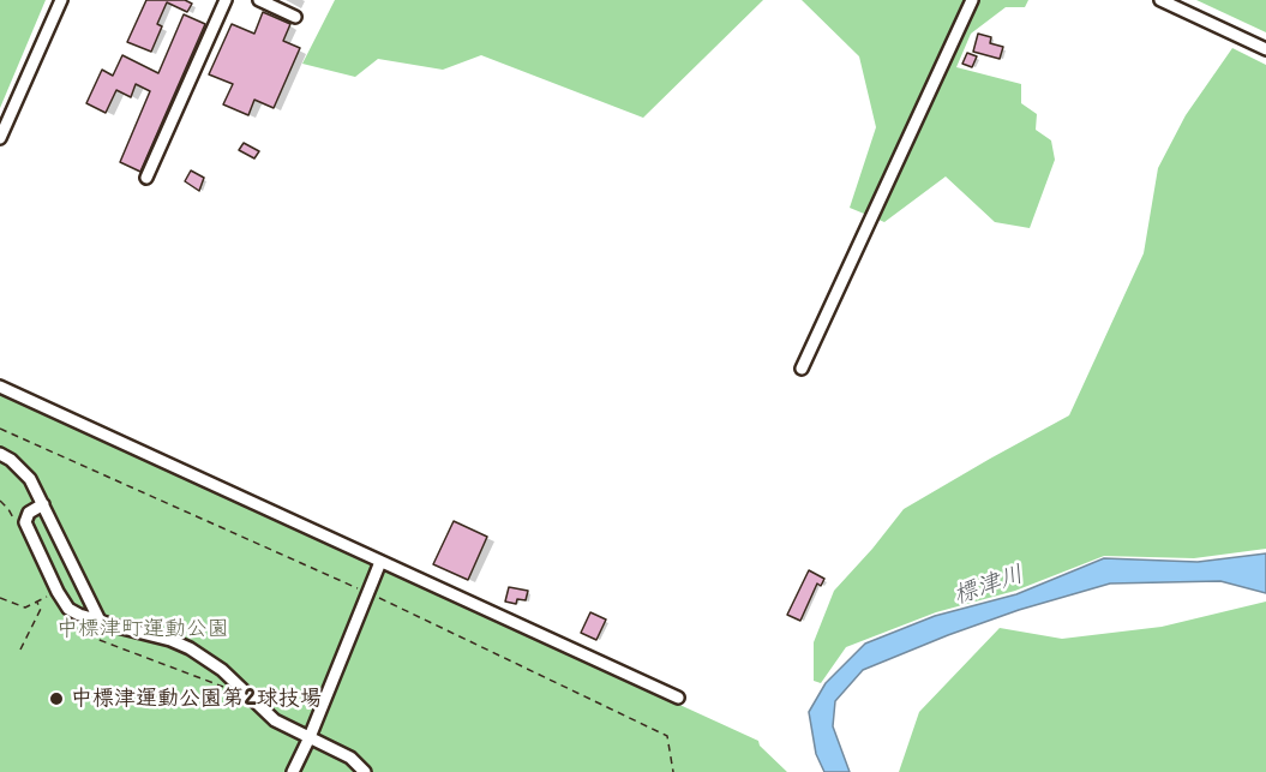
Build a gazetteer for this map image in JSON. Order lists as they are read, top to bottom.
{
  "water": ["標津川"],
  "parks": ["中標津町運動公園"],
  "places": ["中標津運動公園第2球技場"]
}
